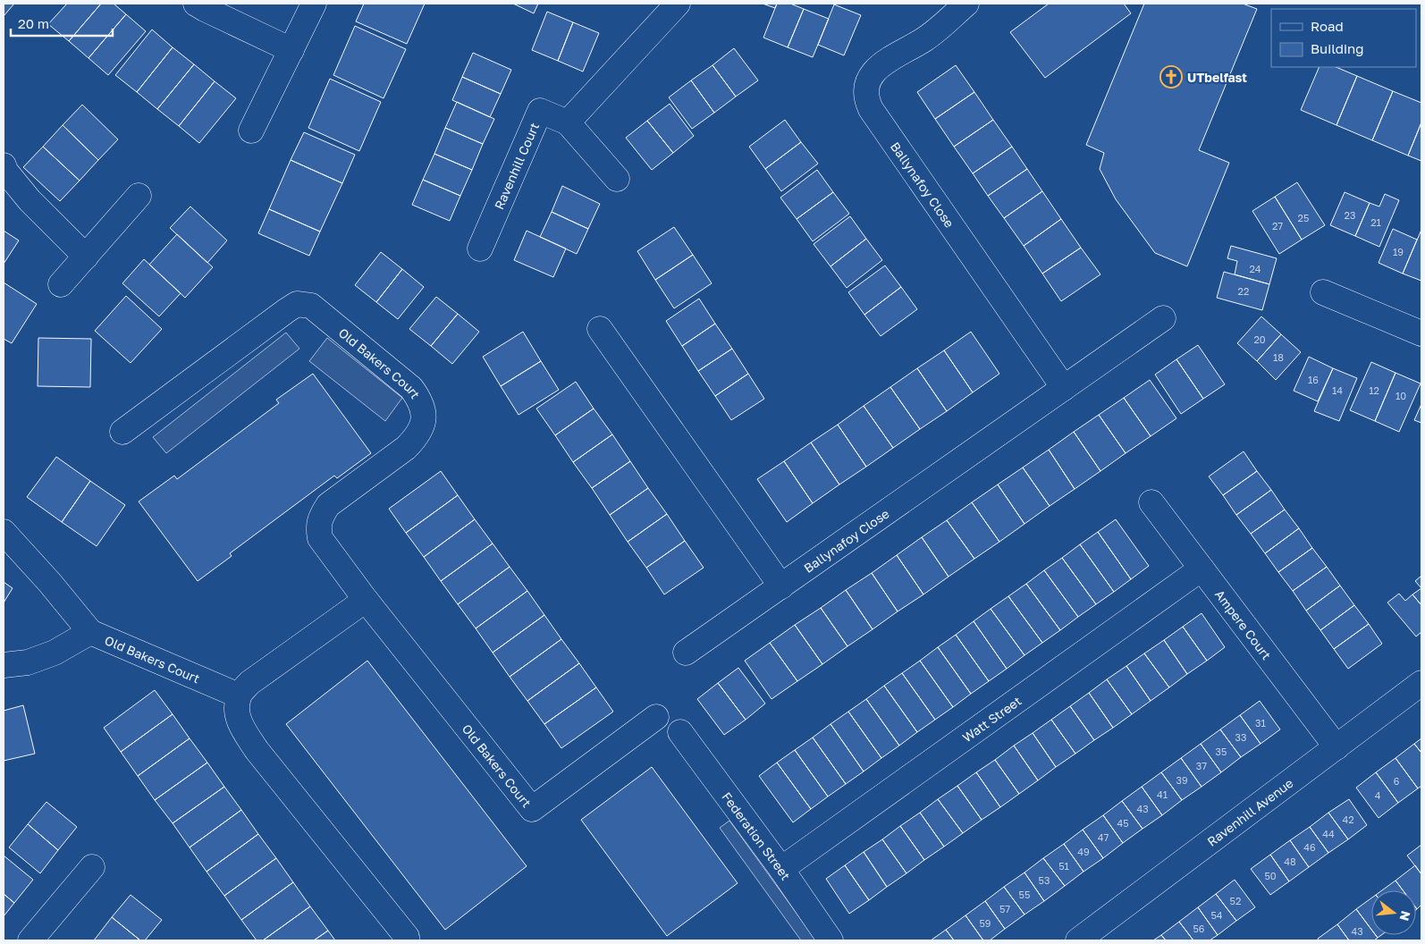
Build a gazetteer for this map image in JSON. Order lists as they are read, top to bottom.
{
  "streets": {
    "street": [
      "Ravenhill Court",
      "Ballynafoy Close",
      "Old Bakers Court",
      "Ampere Court",
      "Watt Street",
      "Ravenhill Avenue",
      "Federation Street"
    ]
  },
  "crossings": [
    ["Ampere Court", "Watt Street"],
    ["Ampere Court", "Ravenhill Avenue"],
    ["Watt Street", "Federation Street"]
  ],
  "places": {
    "church": ["UTbelfast"]
  },
  "house_numbers": [
    "23",
    "25",
    "21",
    "27",
    "19",
    "24",
    "22",
    "20",
    "18",
    "16",
    "14",
    "12",
    "10",
    "31",
    "33",
    "35",
    "37",
    "39",
    "6",
    "41",
    "4",
    "43",
    "42",
    "45",
    "44",
    "47",
    "46",
    "49",
    "48",
    "51",
    "50",
    "53",
    "55",
    "52",
    "57",
    "54",
    "59",
    "56",
    "43"
  ],
  "legend": ["Road", "Building"],
  "scale_bar": "20 m",
  "north": "right"
}
